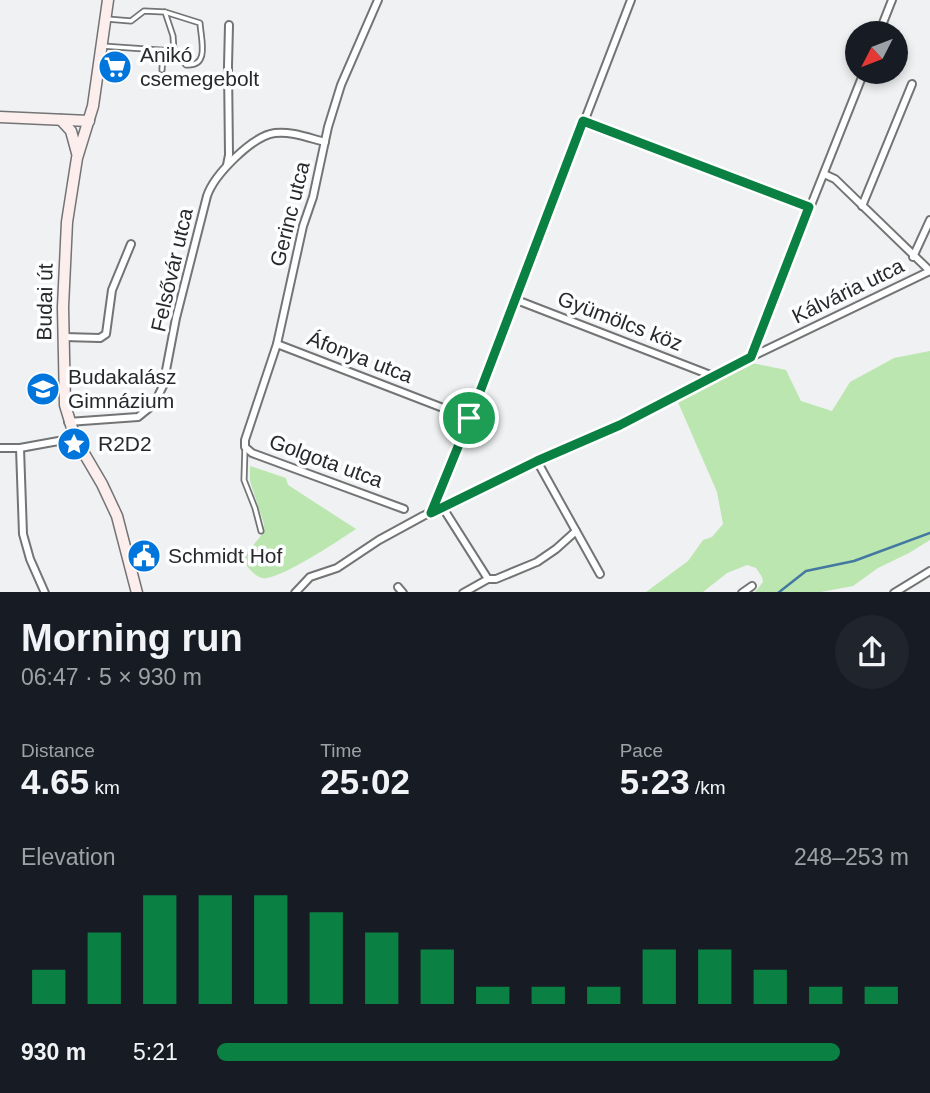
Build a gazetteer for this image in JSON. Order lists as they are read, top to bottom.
{
  "streets": {
    "main road": ["Budai út"],
    "street": [
      "Gerinc utca",
      "Felsővár utca",
      "Kálvária utca",
      "Gyümölcs köz",
      "Áfonya utca",
      "Golgota utca"
    ]
  },
  "crossings": [
    ["Gerinc utca", "Felsővár utca"],
    ["Gerinc utca", "Áfonya utca"],
    ["Gerinc utca", "Golgota utca"],
    ["Felsővár utca", "Budai út"],
    ["Kálvária utca", "Gyümölcs köz"]
  ],
  "places": {
    "supermarket": ["Anikó csemegebolt"],
    "school or university": ["Budakalász Gimnázium"],
    "place": ["R2D2"],
    "public building": ["Schmidt Hof"]
  },
  "north": "bottom left",
  "page": {
    "heading": ["Morning run", "06:47 · 5 × 930 m"],
    "stats": [
      ["Distance", "4.65 km"],
      ["Time", "25:02"],
      ["Pace", "5:23 /km"]
    ],
    "chart": ["Elevation", "248–253 m"],
    "list": [
      {
        "name": "930 m",
        "note": "5:21"
      }
    ]
  }
}
